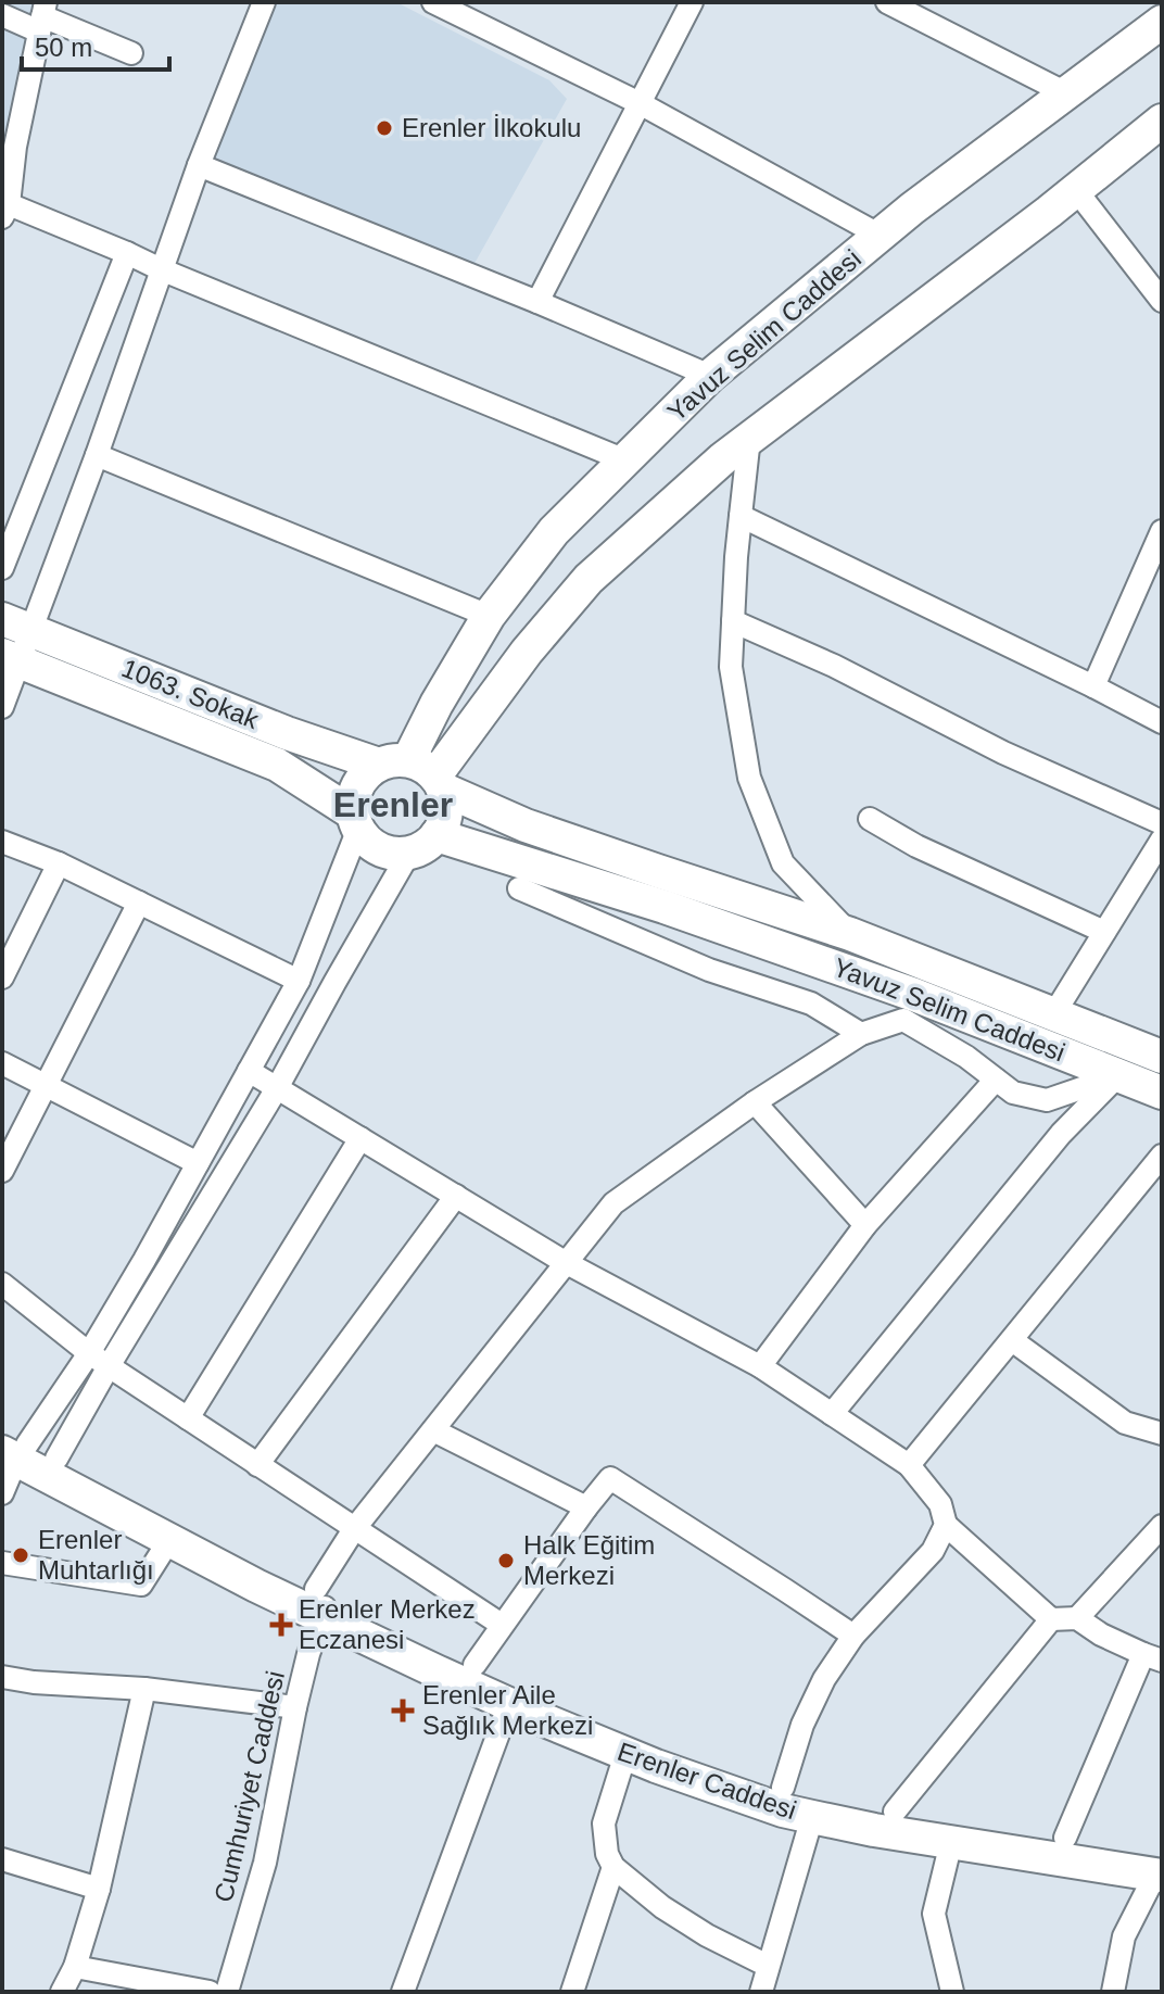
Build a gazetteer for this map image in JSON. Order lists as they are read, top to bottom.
{
  "streets": {
    "main road": ["Yavuz Selim Caddesi", "1063. Sokak", "Erenler Caddesi"],
    "street": ["Cumhuriyet Caddesi"]
  },
  "crossings": [
    ["Yavuz Selim Caddesi", "1063. Sokak"],
    ["Erenler Caddesi", "Cumhuriyet Caddesi"]
  ],
  "districts": ["Erenler"],
  "places": {
    "other": ["Erenler İlkokulu", "Erenler Muhtarlığı", "Halk Eğitim Merkezi"],
    "health": ["Erenler Merkez Eczanesi", "Erenler Aile Sağlık Merkezi"]
  },
  "scale_bar": "50 m"
}
